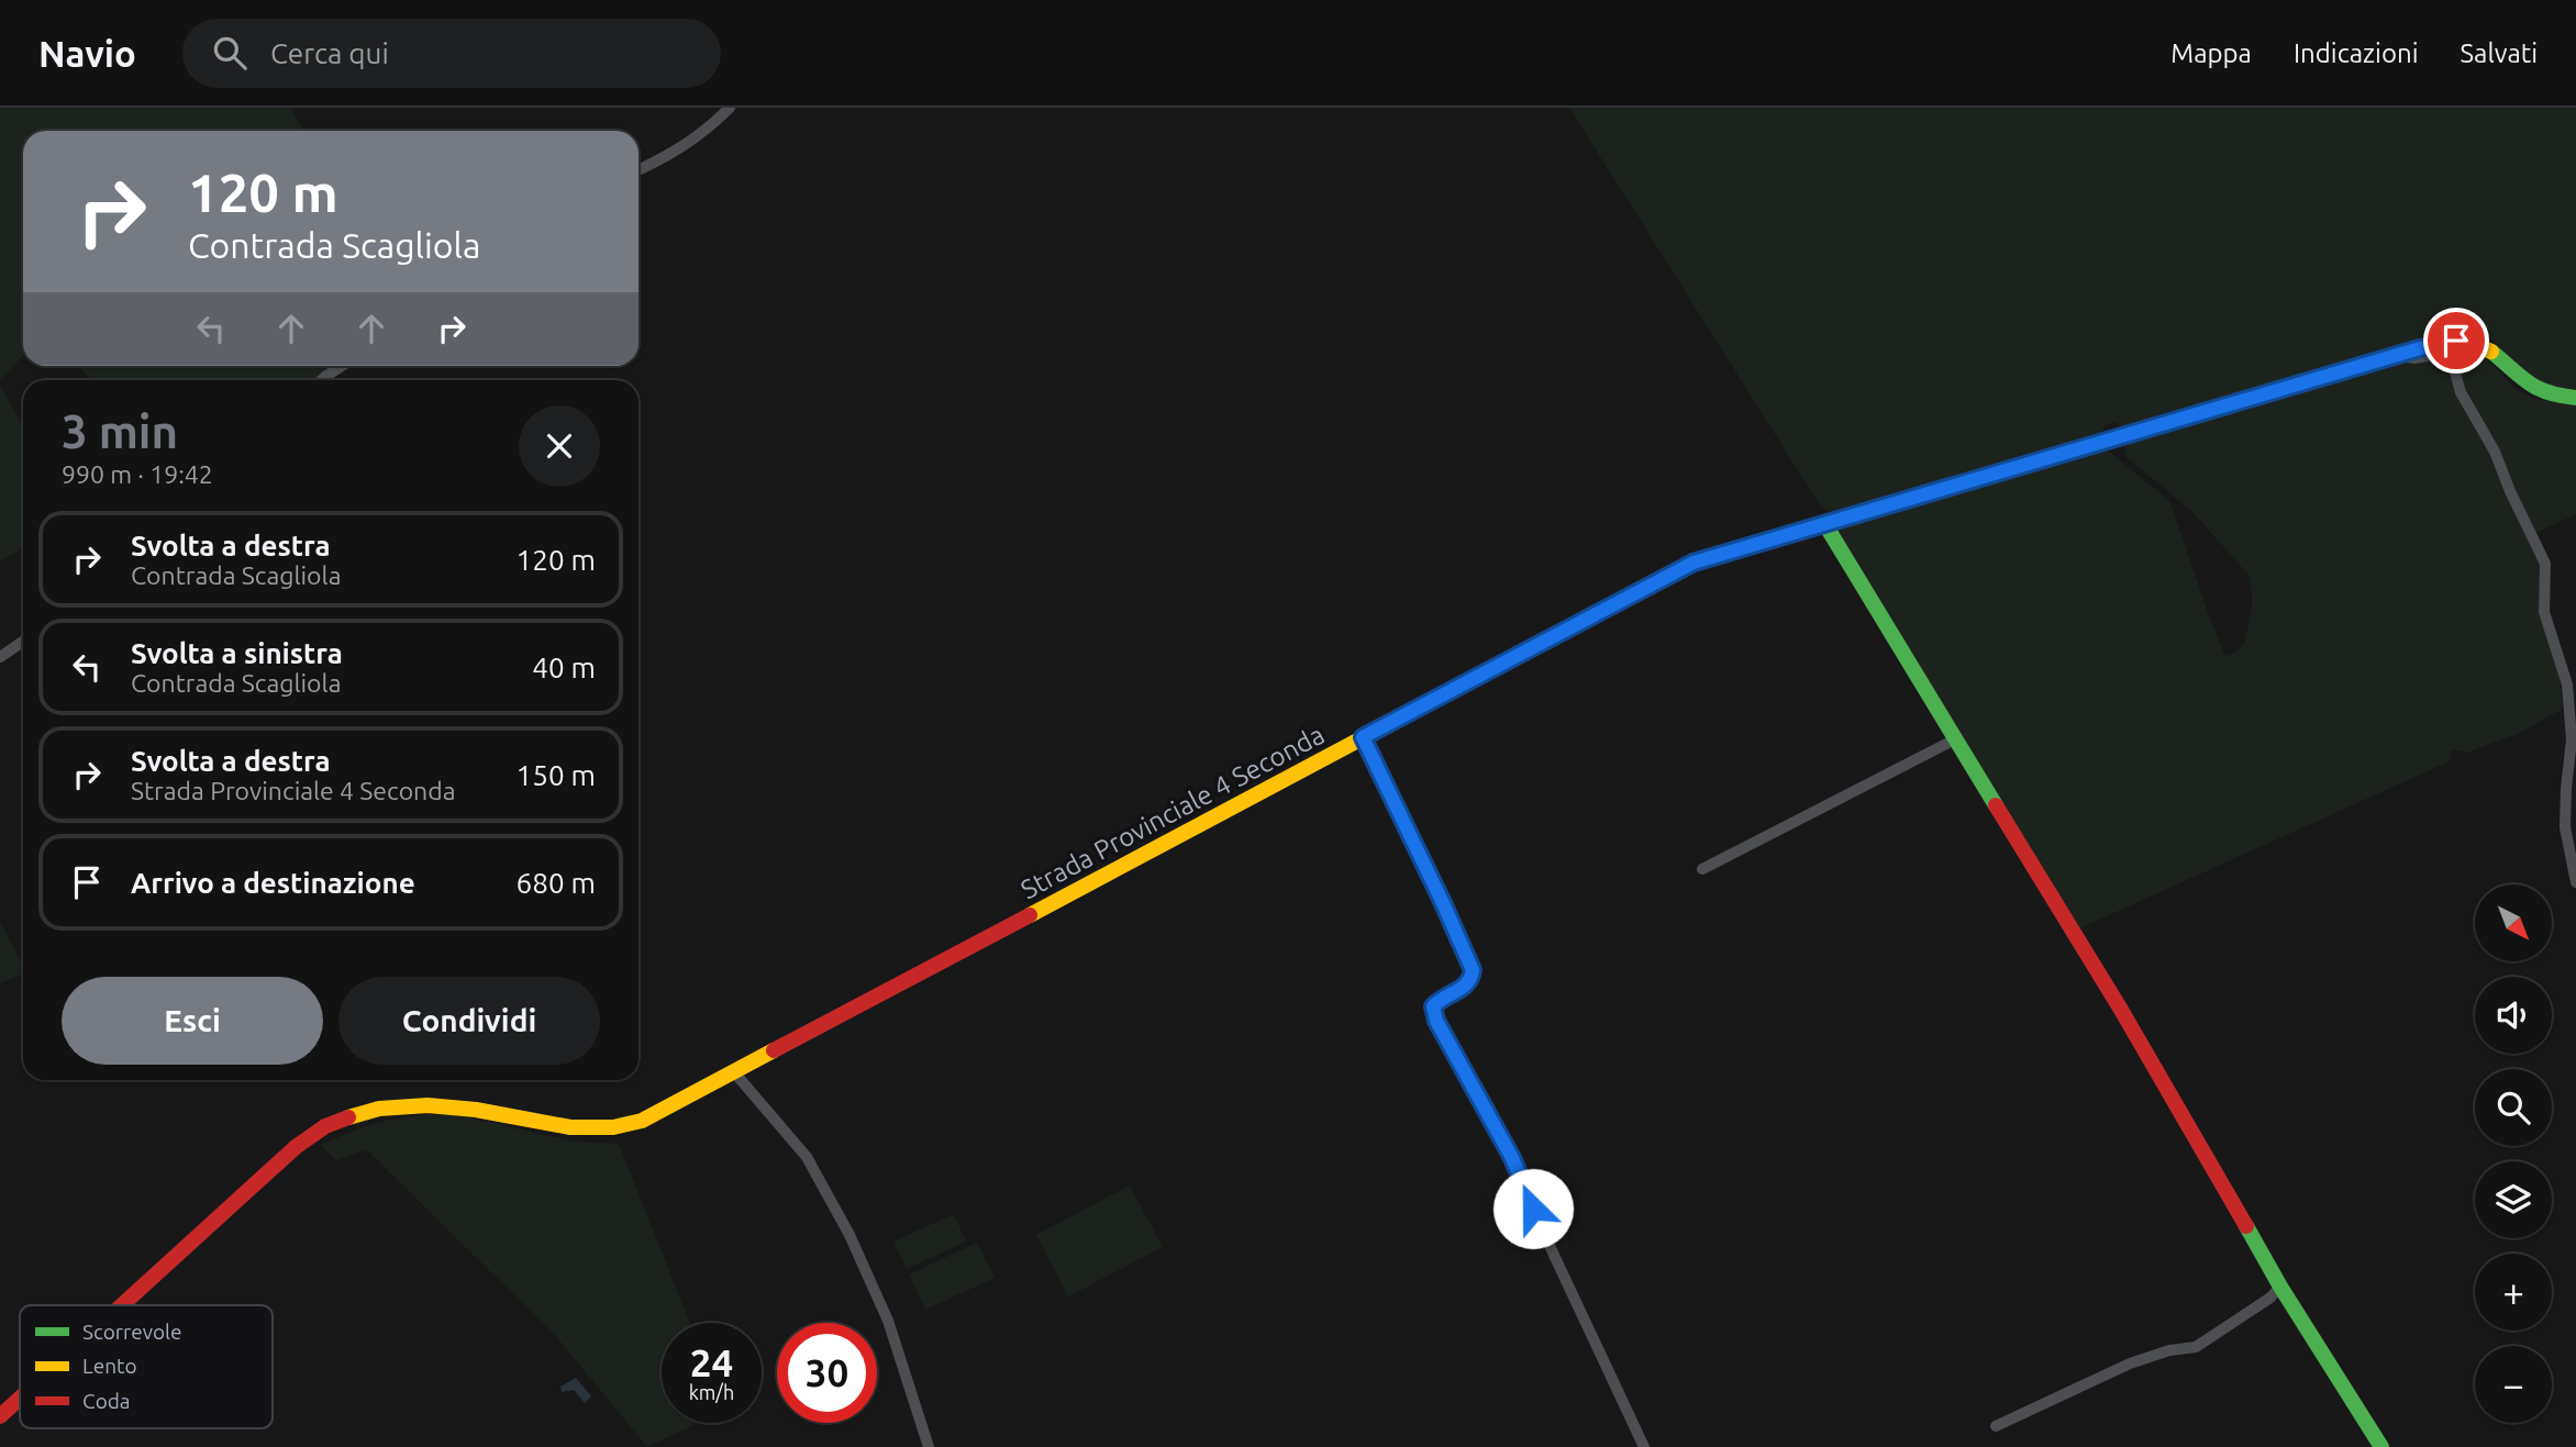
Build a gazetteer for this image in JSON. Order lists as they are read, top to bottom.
{
  "streets": {
    "street": ["Strada Provinciale 4 Seconda"]
  },
  "legend": ["Scorrevole", "Lento", "Coda"],
  "north": "bottom right",
  "page": {
    "header": "Navio",
    "search": "Cerca qui",
    "nav": ["Mappa", "Indicazioni", "Salvati"],
    "turn": ["120 m", "Contrada Scagliola"],
    "heading": ["3 min", "990 m · 19:42"],
    "list": [
      {
        "name": "Svolta a destra",
        "note": "Contrada Scagliola",
        "value": "120 m"
      },
      {
        "name": "Svolta a sinistra",
        "note": "Contrada Scagliola",
        "value": "40 m"
      },
      {
        "name": "Svolta a destra",
        "note": "Strada Provinciale 4 Seconda",
        "value": "150 m"
      },
      {
        "name": "Arrivo a destinazione",
        "value": "680 m"
      }
    ],
    "map_buttons": ["+", "−"],
    "buttons": ["Esci", "Condividi"],
    "speed": "24 km/h",
    "limit": "30"
  }
}
